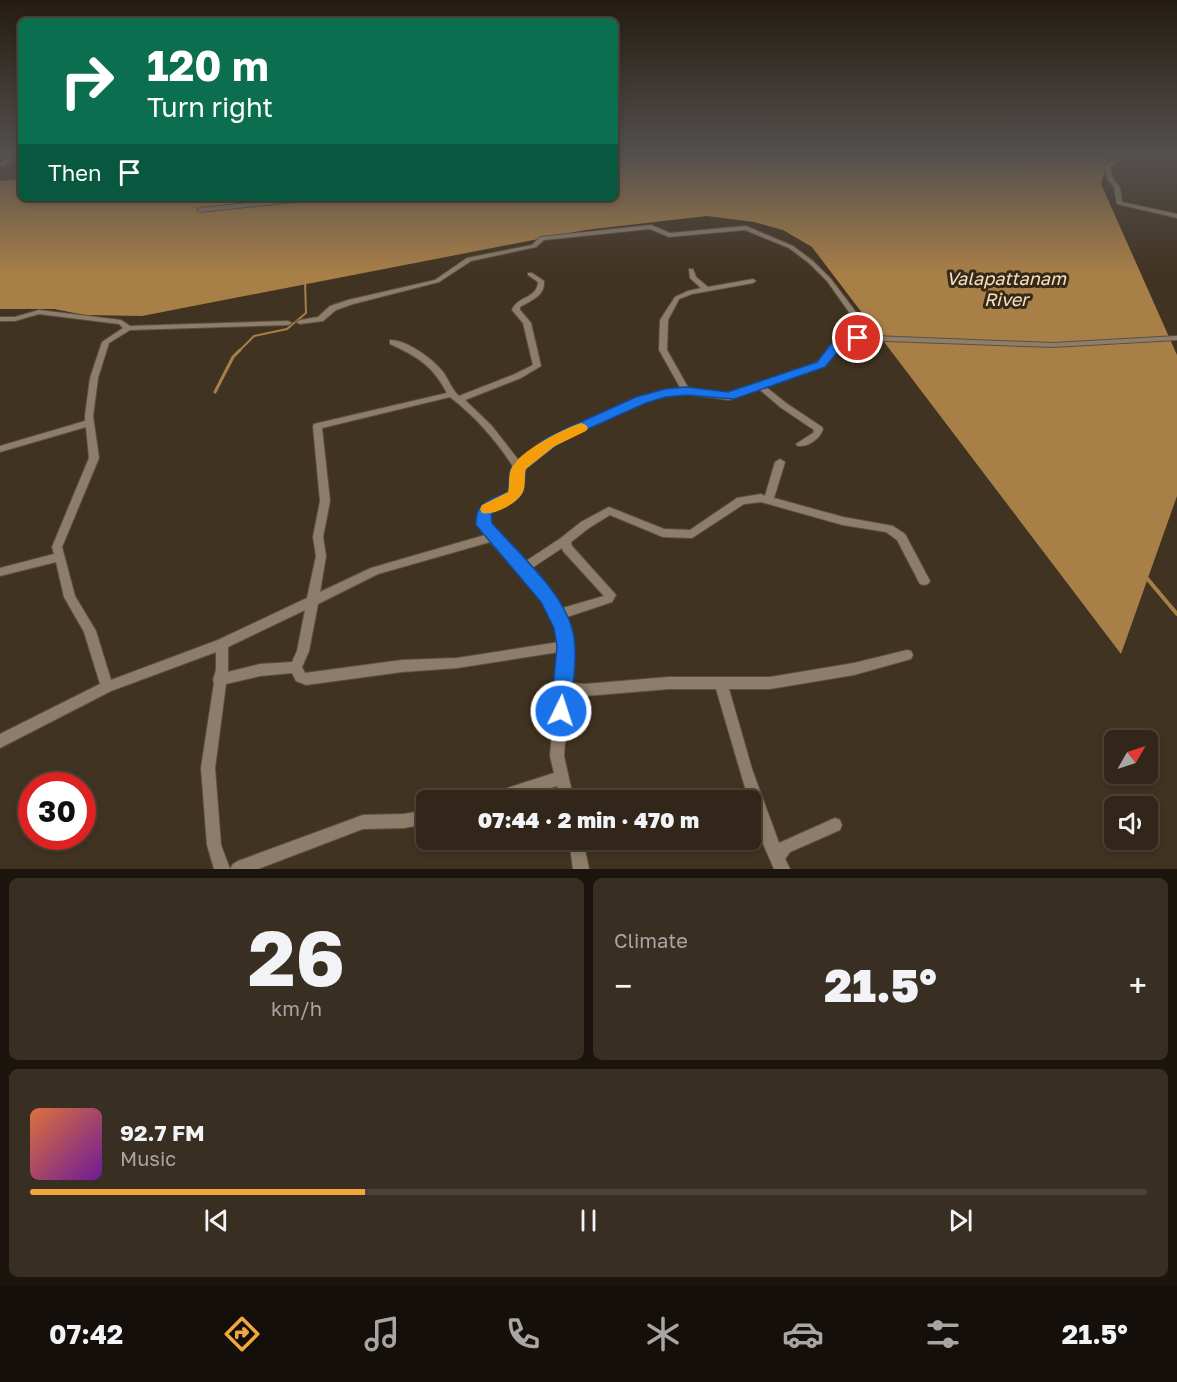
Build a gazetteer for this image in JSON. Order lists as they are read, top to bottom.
{
  "water": ["Valapattanam River"],
  "north": "top right",
  "page": {
    "turn": ["120 m", "Turn right"],
    "then": "Then",
    "limit": "30",
    "trip": "07:44 · 2 min · 470 m",
    "tile": [
      ["26", "km/h"],
      "Climate"
    ],
    "heat": ["−", "21.5°", "+"],
    "song": ["92.7 FM", "Music"],
    "tabs": ["07:42", "21.5°"]
  }
}
